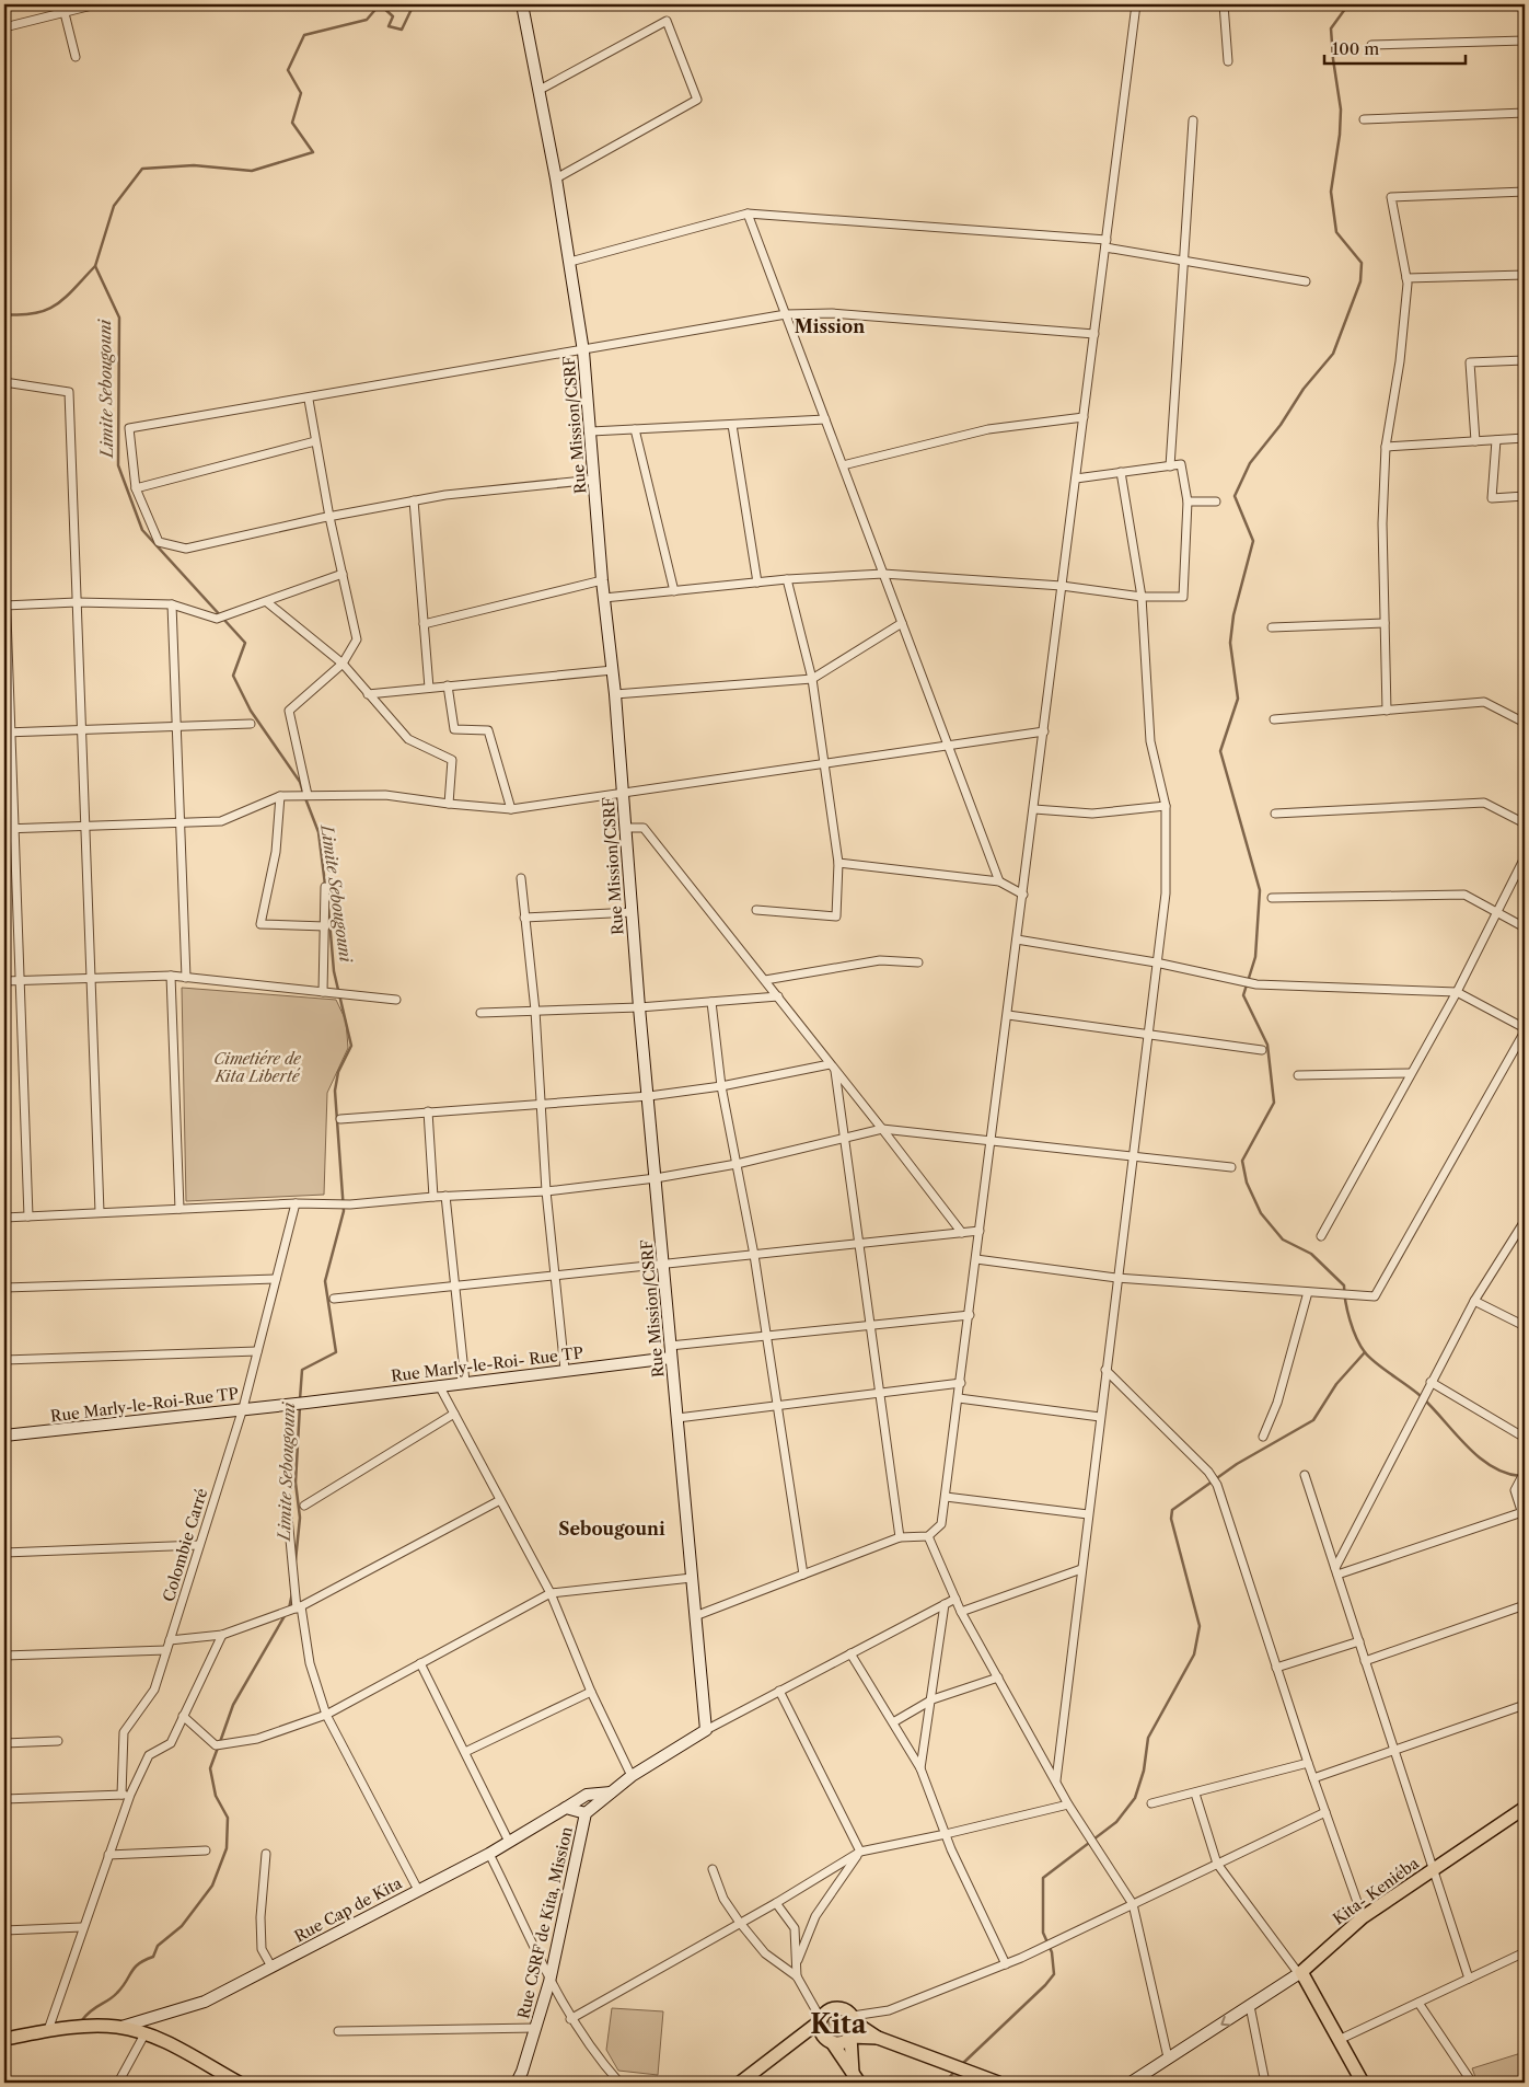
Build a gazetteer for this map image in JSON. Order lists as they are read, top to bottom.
{
  "streets": {
    "main road": [
      "Rue Mission/CSRF",
      "Rue Marly-le-Roi- Rue TP",
      "Rue Marly-le-Roi-Rue TP",
      "Kita- Keniéba",
      "Rue Cap de Kita",
      "Rue CSRF de Kita, Mission"
    ],
    "street": ["Colombie Carré"]
  },
  "crossings": [
    ["Rue Mission/CSRF", "Rue Marly-le-Roi- Rue TP"],
    ["Rue Mission/CSRF", "Rue CSRF de Kita, Mission"],
    ["Rue Marly-le-Roi- Rue TP", "Rue Marly-le-Roi-Rue TP"],
    ["Rue Marly-le-Roi-Rue TP", "Colombie Carré"],
    ["Rue Cap de Kita", "Rue CSRF de Kita, Mission"]
  ],
  "districts": ["Mission", "Sebougouni", "Kita"],
  "water": ["Limite Sebougouni"],
  "parks": ["Cimetiére de Kita Liberté"],
  "scale_bar": "100 m"
}
